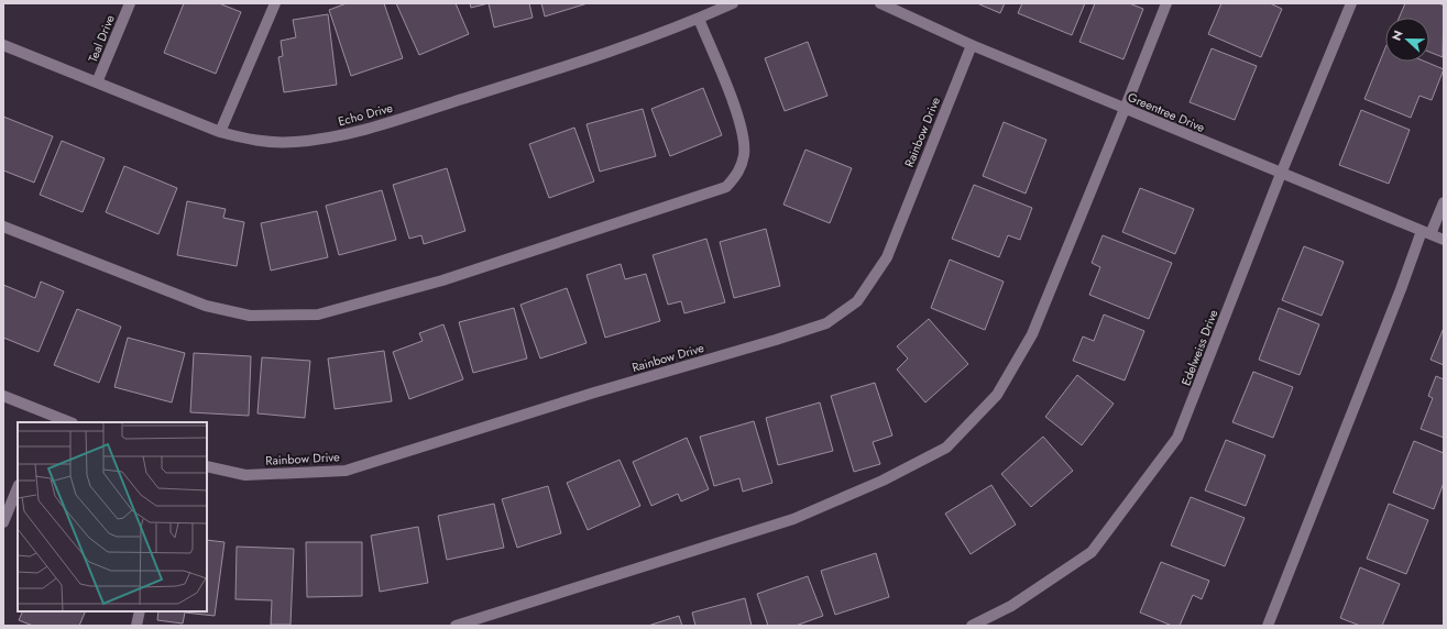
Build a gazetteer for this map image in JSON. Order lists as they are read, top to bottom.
{
  "streets": {
    "street": [
      "Teal Drive",
      "Greentree Drive",
      "Echo Drive",
      "Rainbow Drive",
      "Edelweiss Drive"
    ]
  },
  "crossings": [
    ["Teal Drive", "Echo Drive"],
    ["Greentree Drive", "Rainbow Drive"],
    ["Greentree Drive", "Edelweiss Drive"]
  ],
  "north": "left"
}
